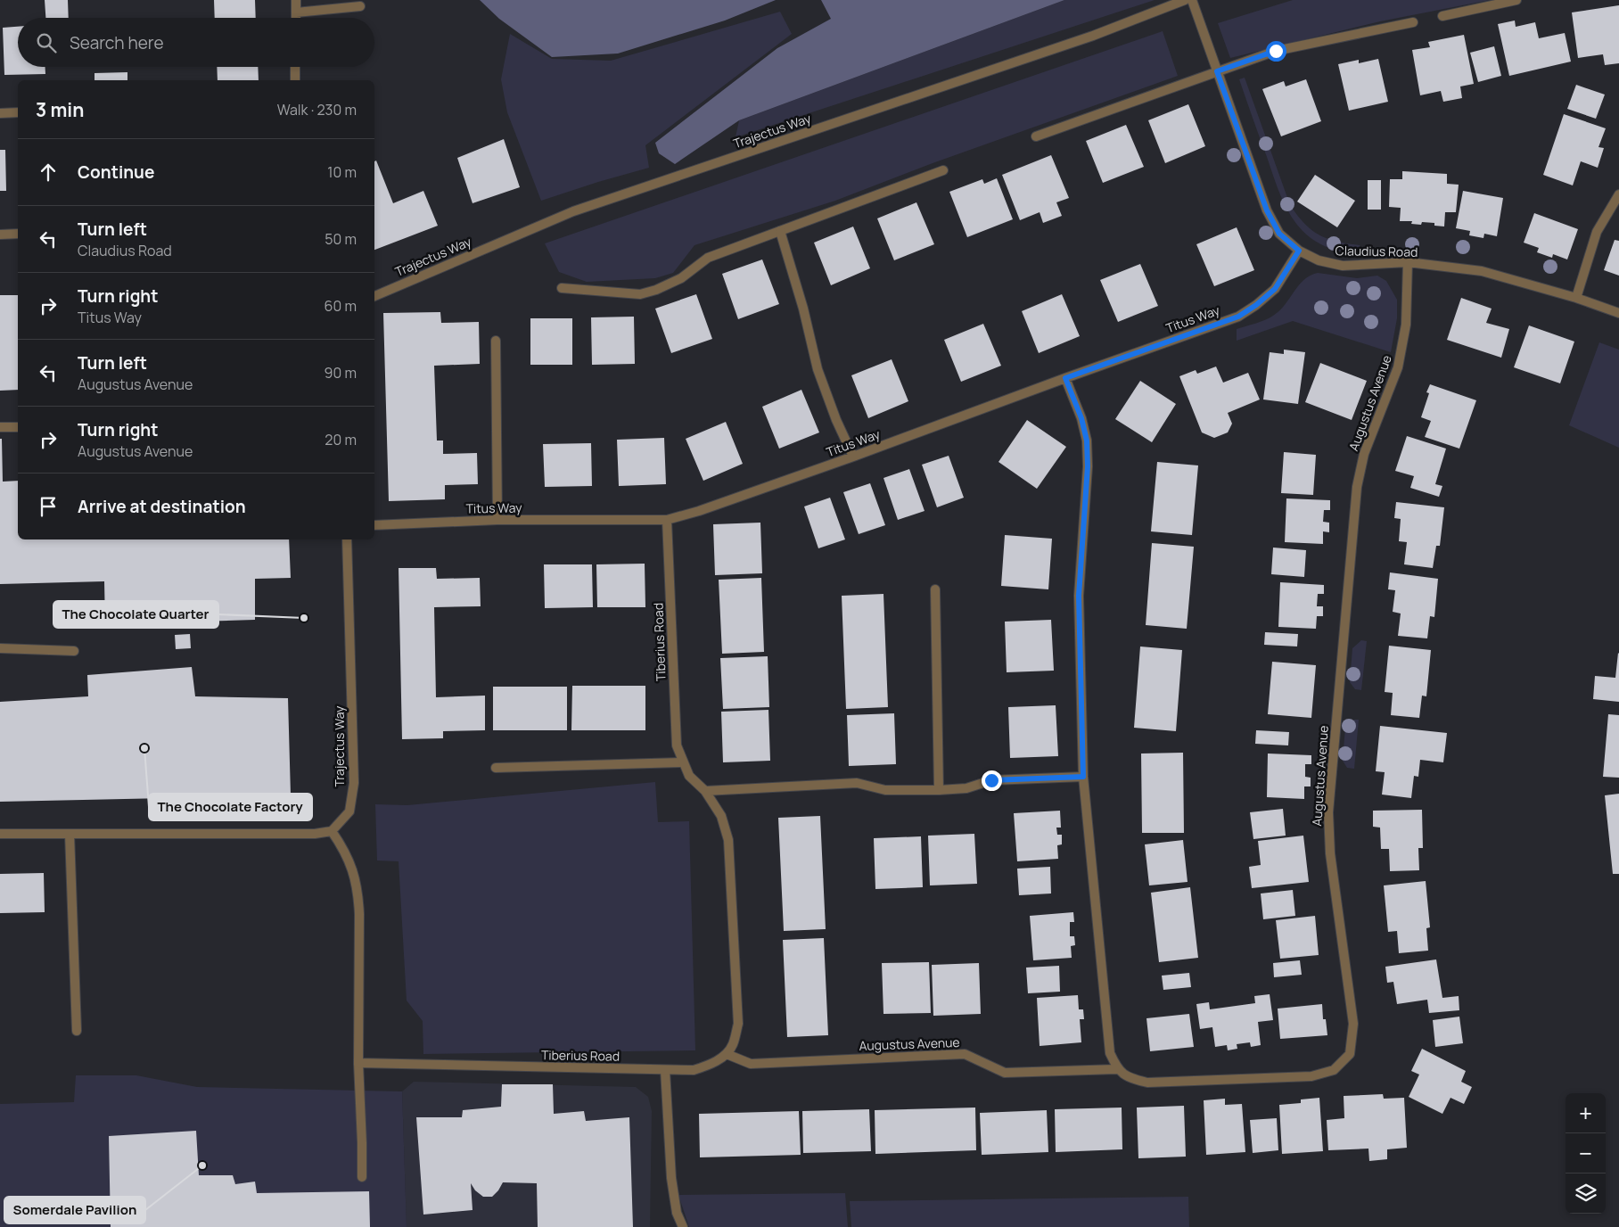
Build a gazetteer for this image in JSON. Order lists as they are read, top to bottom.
{
  "streets": {
    "street": [
      "Trajectus Way",
      "Claudius Road",
      "Titus Way",
      "Augustus Avenue",
      "Tiberius Road"
    ]
  },
  "crossings": [
    ["Claudius Road", "Titus Way"],
    ["Claudius Road", "Augustus Avenue"],
    ["Titus Way", "Tiberius Road"],
    ["Augustus Avenue", "Tiberius Road"]
  ],
  "places": ["The Chocolate Quarter", "The Chocolate Factory", "Somerdale Pavilion"],
  "page": {
    "search": "Search here",
    "heading": ["3 min", "Walk · 230 m"],
    "list": [
      ["Continue", "10 m"],
      ["Turn left", "Claudius Road", "50 m"],
      ["Turn right", "Titus Way", "60 m"],
      ["Turn left", "Augustus Avenue", "90 m"],
      ["Turn right", "Augustus Avenue", "20 m"],
      "Arrive at destination"
    ],
    "map_buttons": ["+", "−"]
  }
}
